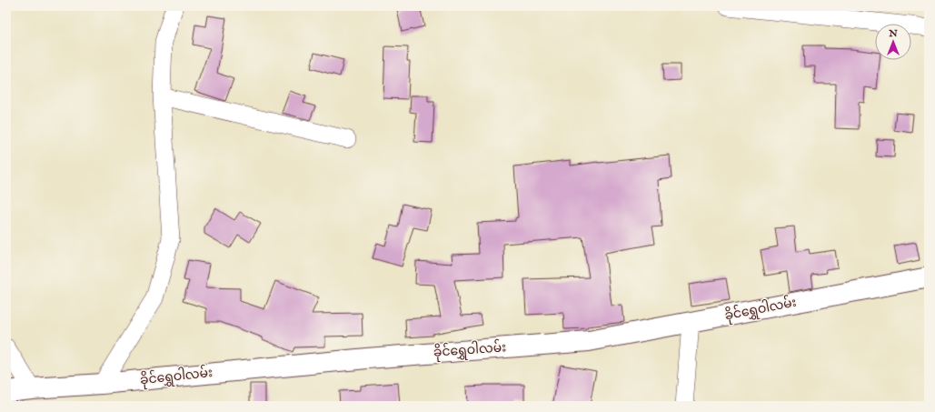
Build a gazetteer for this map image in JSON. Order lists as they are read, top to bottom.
{
  "streets": {
    "street": ["ခိုင်ရွှေဝါလမ်း"]
  },
  "north": "top"
}
